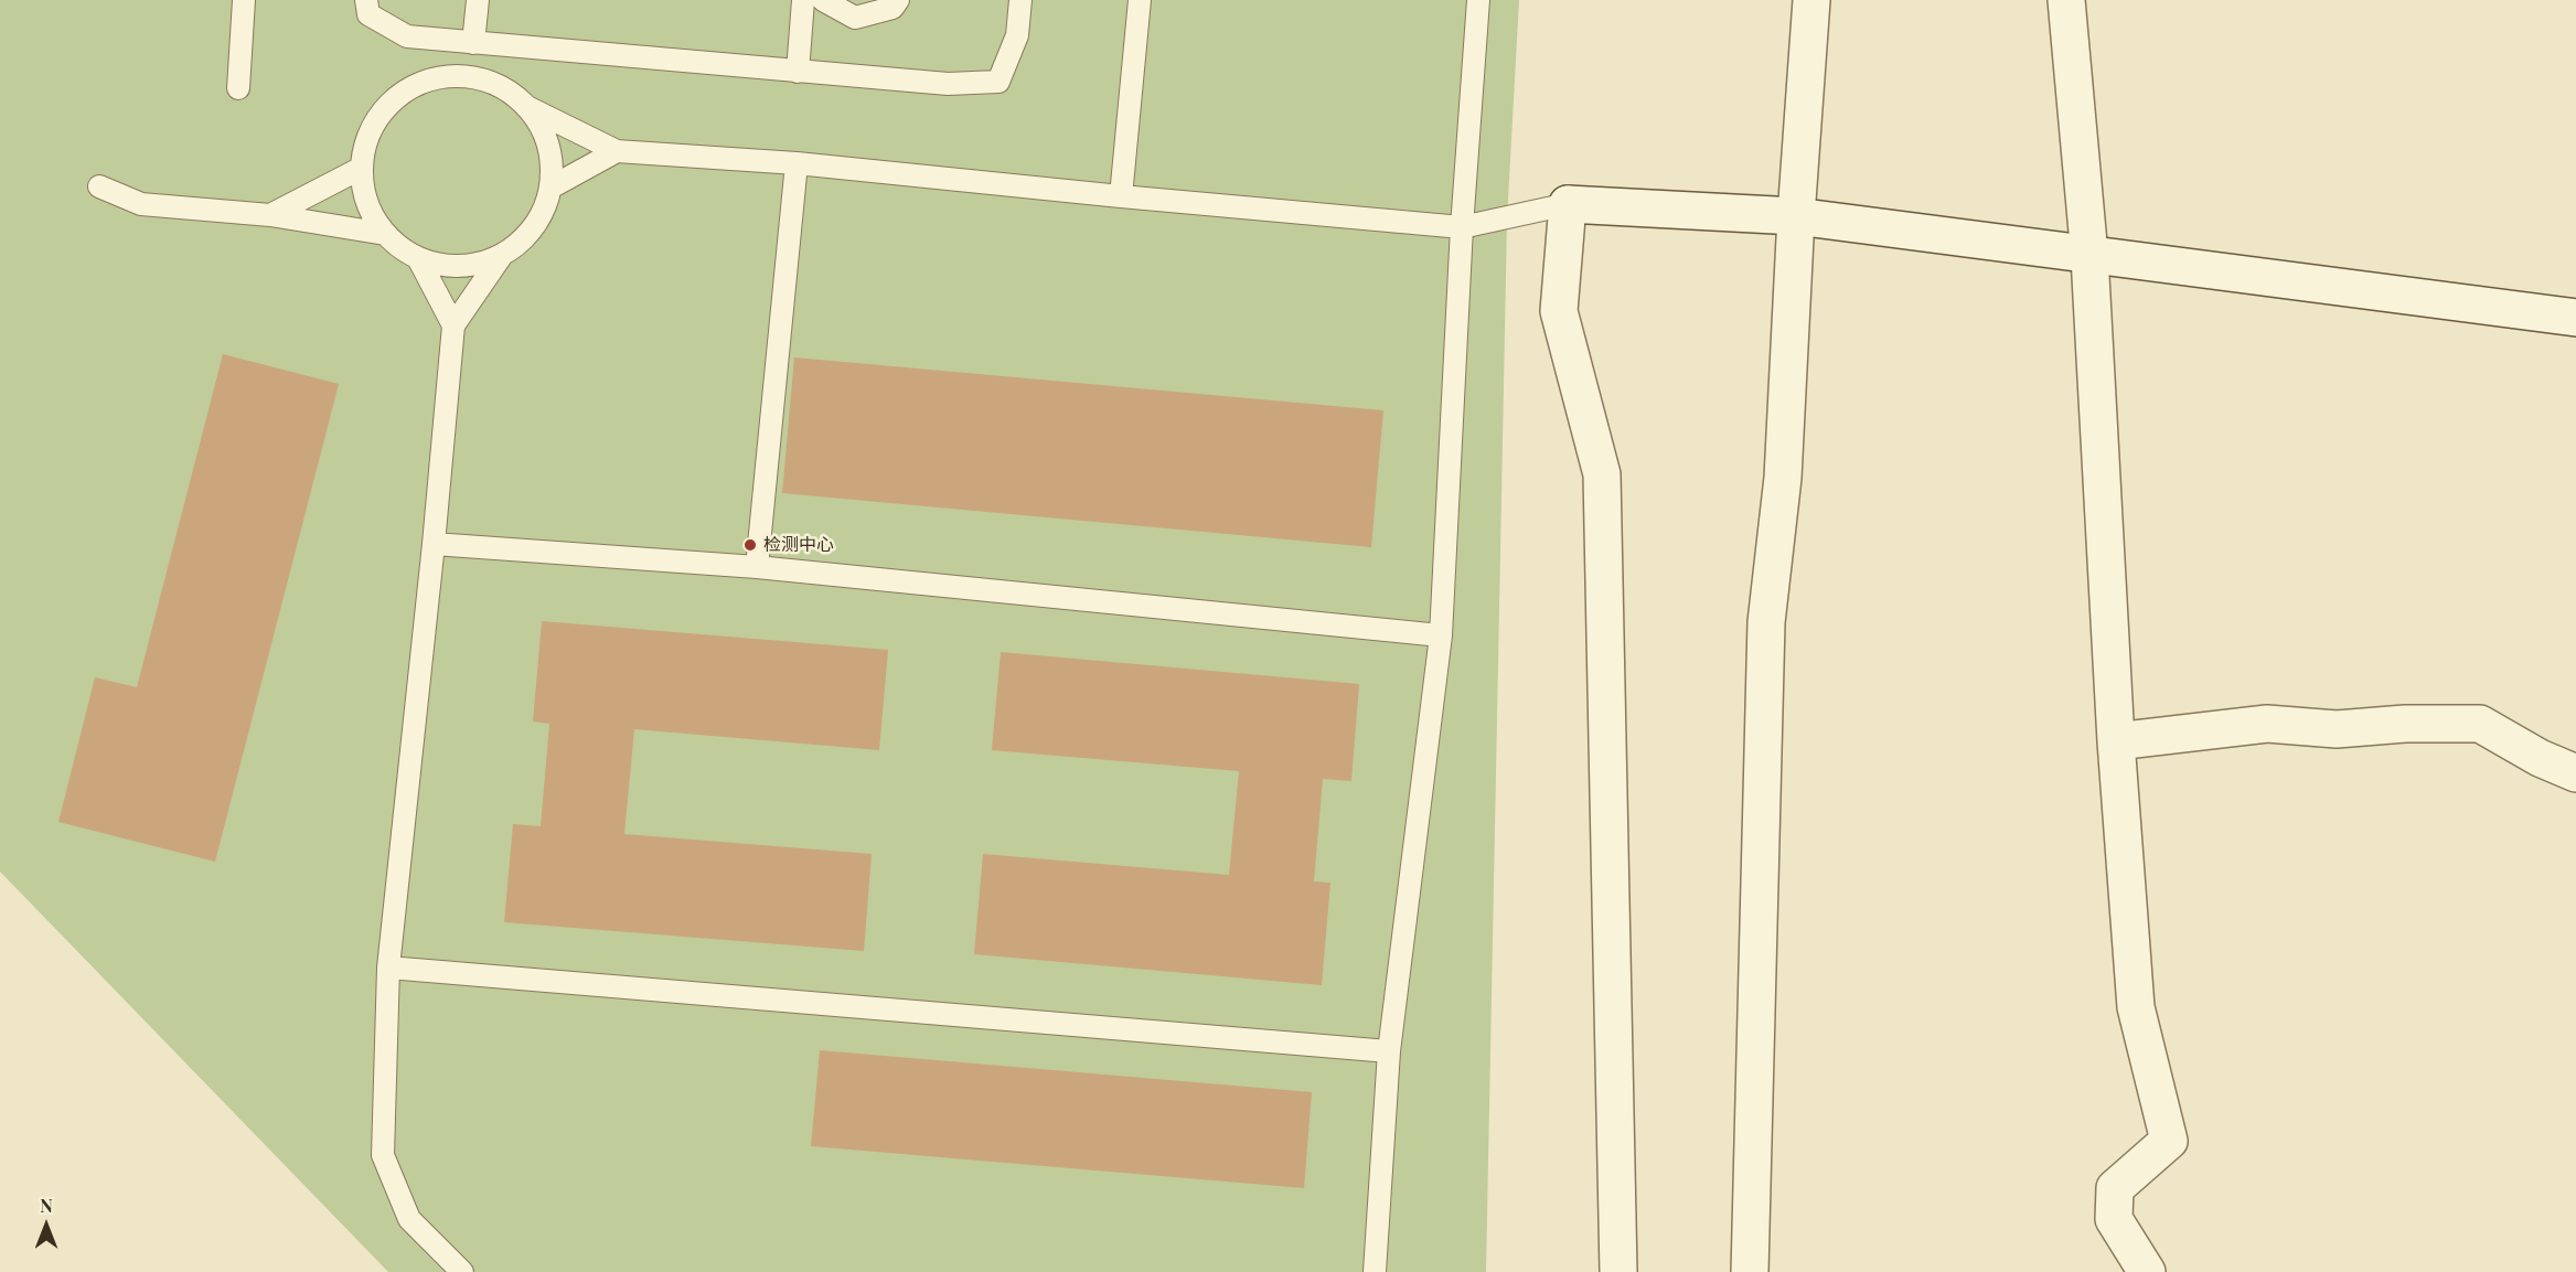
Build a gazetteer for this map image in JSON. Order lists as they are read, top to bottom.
{
  "places": ["检测中心"],
  "north": "top"
}
